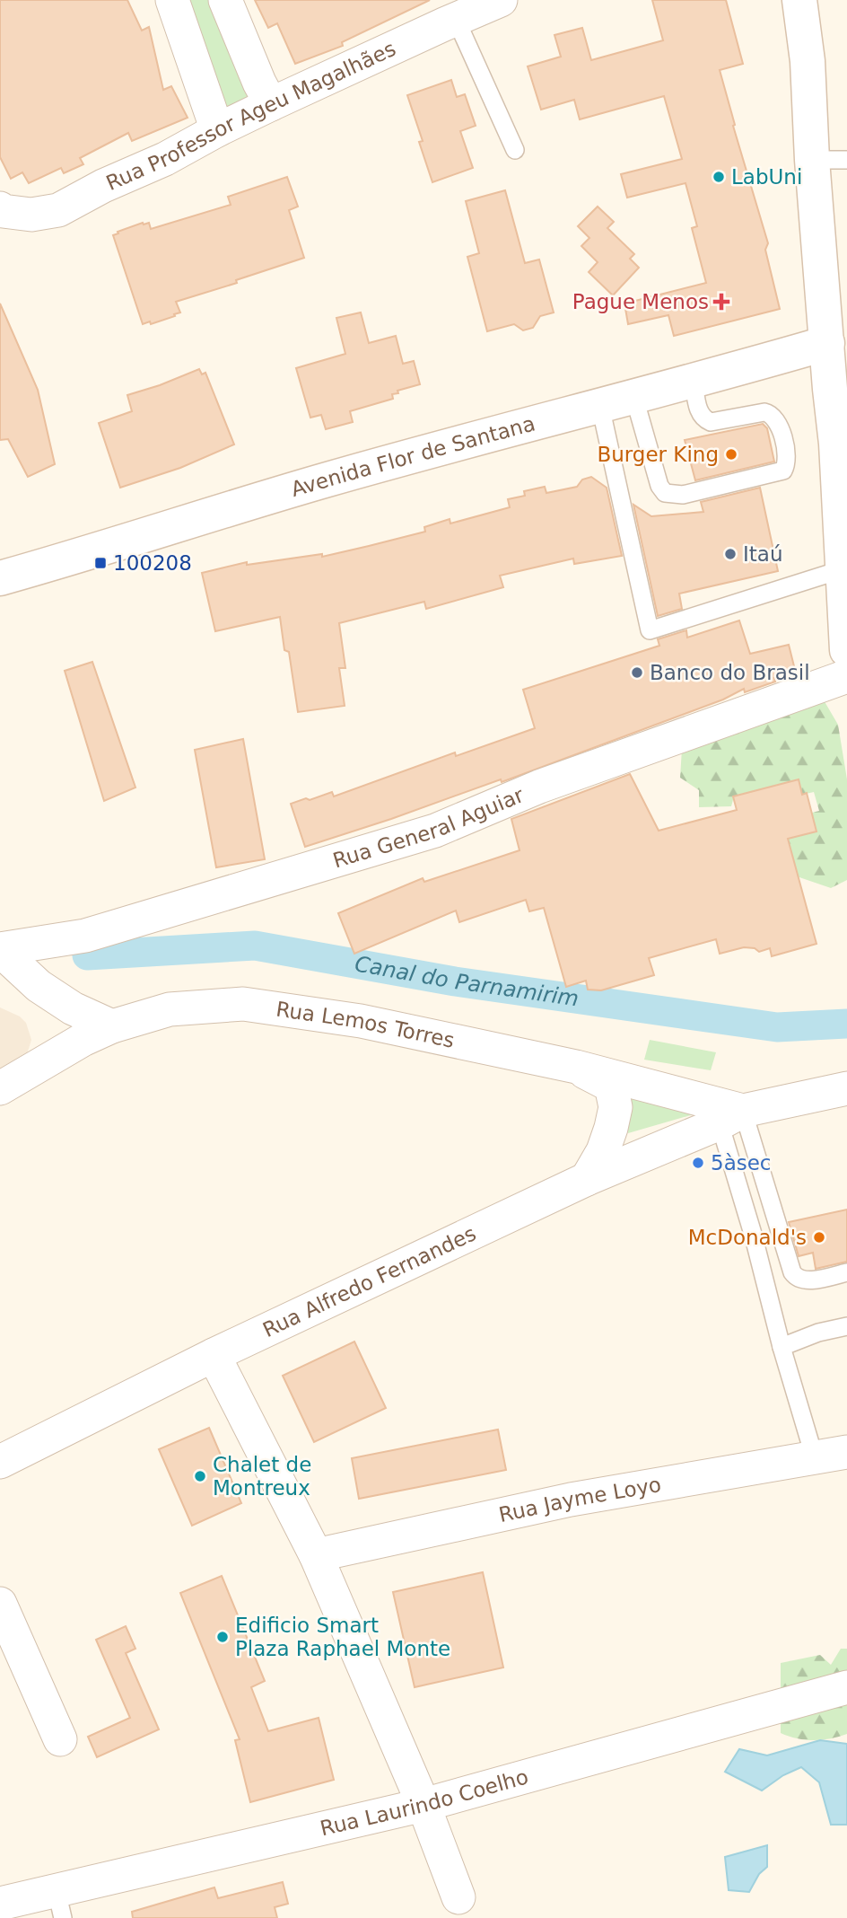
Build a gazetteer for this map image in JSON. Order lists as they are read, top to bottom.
{
  "streets": {
    "main road": ["Avenida Flor de Santana"],
    "street": [
      "Rua Professor Ageu Magalhães",
      "Rua General Aguiar",
      "Rua Lemos Torres",
      "Rua Alfredo Fernandes",
      "Rua Jayme Loyo",
      "Rua Laurindo Coelho"
    ]
  },
  "crossings": [
    ["Rua Lemos Torres", "Rua Alfredo Fernandes"]
  ],
  "water": ["Canal do Parnamirim"],
  "places": {
    "other": [
      "LabUni",
      "Burger King",
      "Itaú",
      "Banco do Brasil",
      "5àsec",
      "McDonald's",
      "Chalet de Montreux",
      "Edificio Smart Plaza Raphael Monte"
    ],
    "health": ["Pague Menos"],
    "transit": ["100208"]
  }
}
